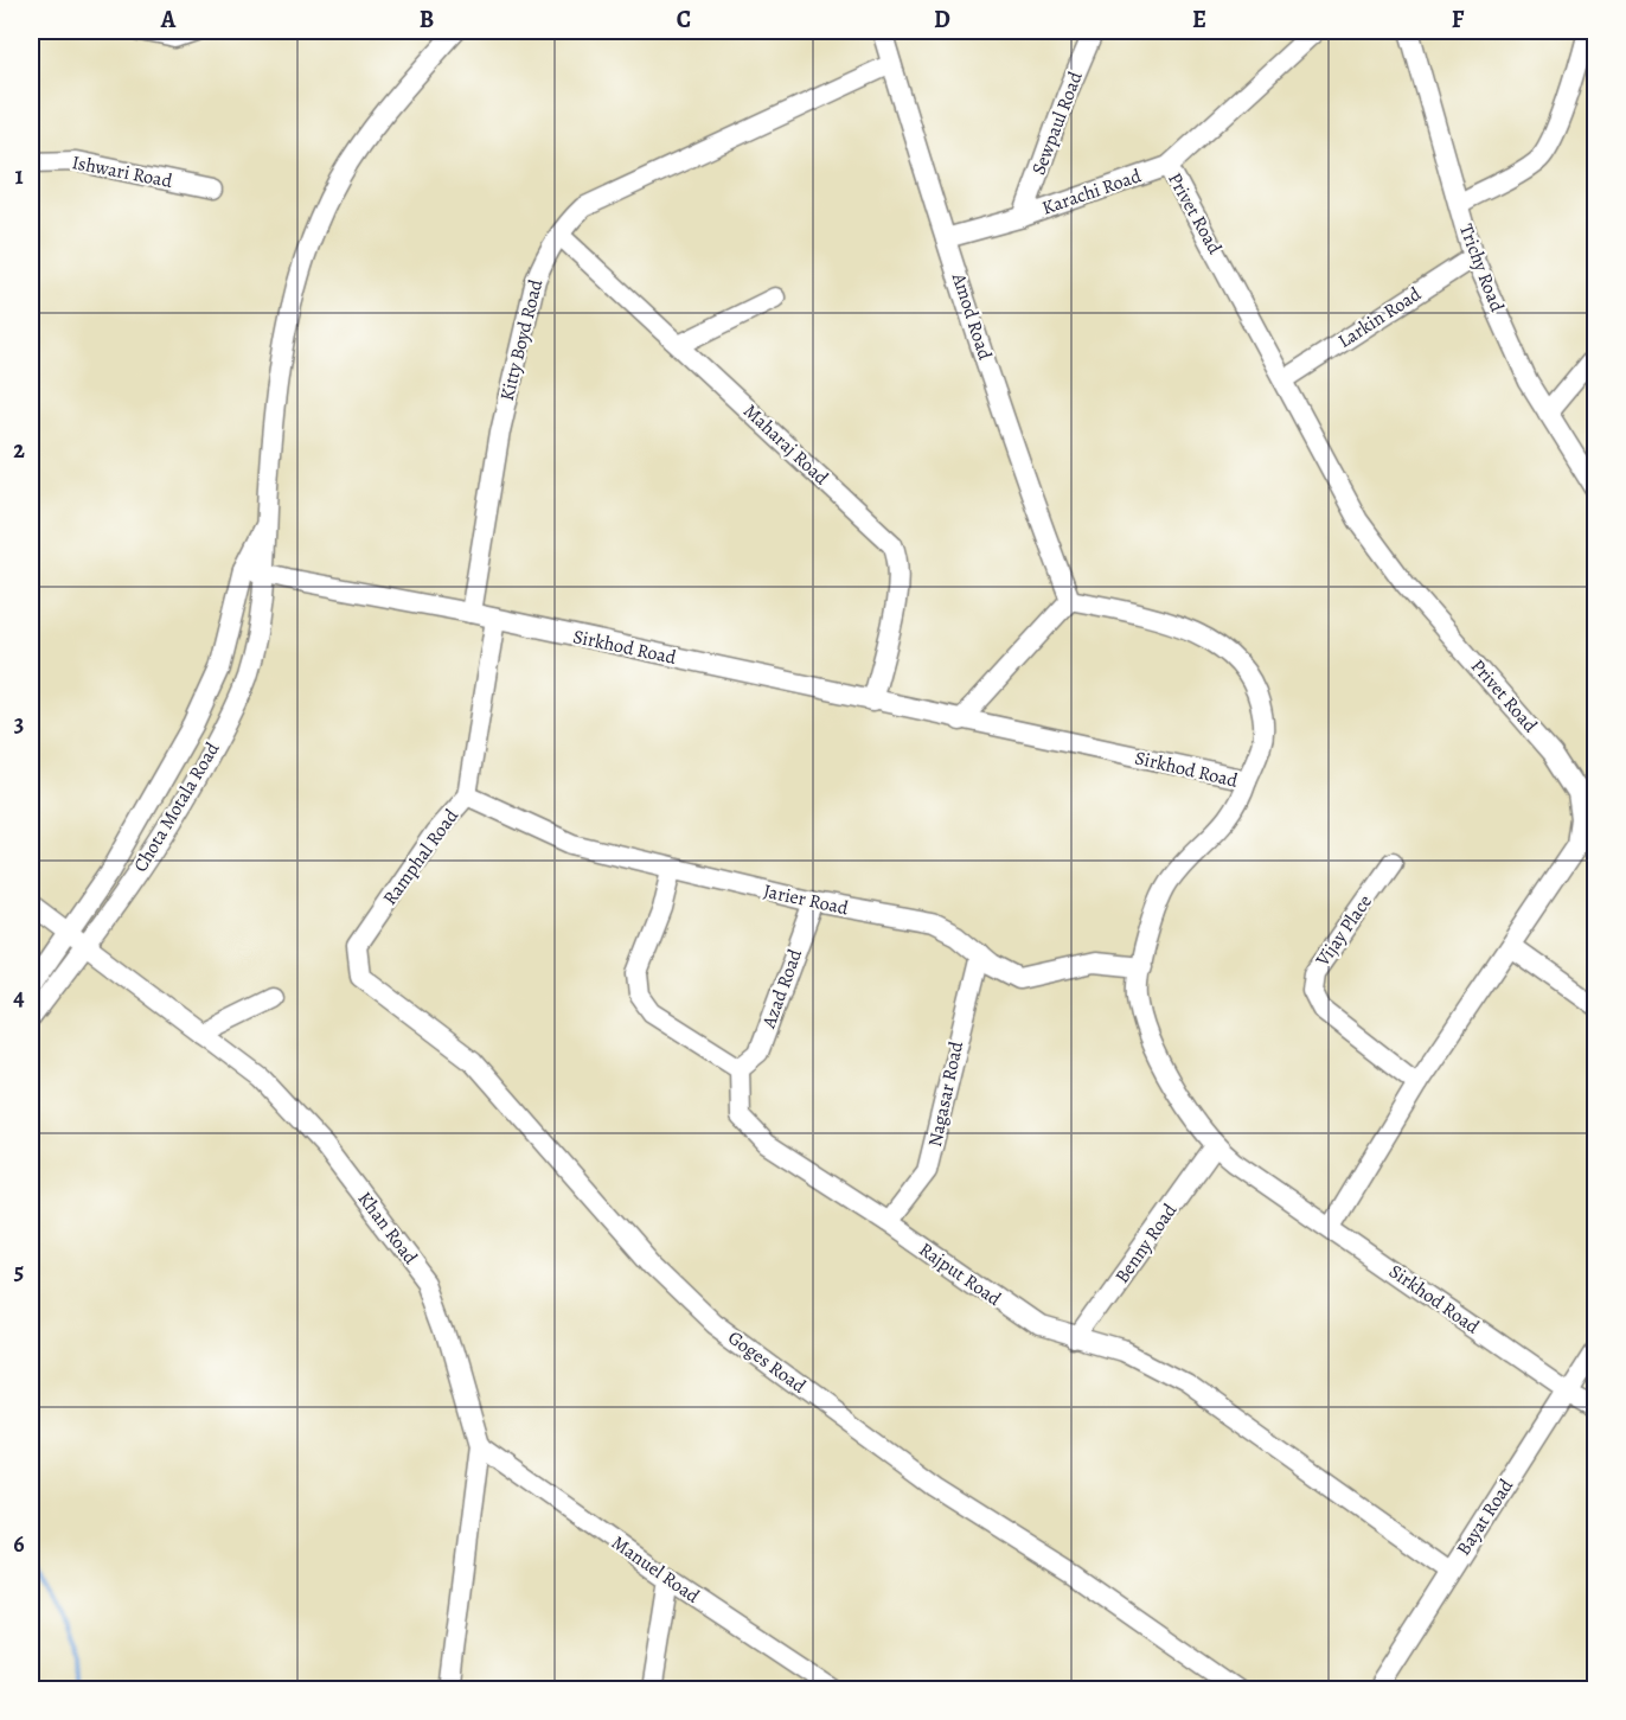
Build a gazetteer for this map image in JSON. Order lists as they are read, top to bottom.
{
  "streets": {
    "street": [
      "Sewpaul Road",
      "Ishwari Road",
      "Karachi Road",
      "Privet Road",
      "Trichy Road",
      "Amod Road",
      "Larkin Road",
      "Kitty Boyd Road",
      "Maharaj Road",
      "Sirkhod Road",
      "Chota Motala Road",
      "Ramphal Road",
      "Jarier Road",
      "Vijay Place",
      "Azad Road",
      "Nagasar Road",
      "Khan Road",
      "Benny Road",
      "Rajput Road",
      "Goges Road",
      "Bayat Road",
      "Manuel Road"
    ]
  },
  "crossings": [
    ["Sewpaul Road", "Karachi Road"],
    ["Karachi Road", "Privet Road"],
    ["Karachi Road", "Amod Road"],
    ["Privet Road", "Larkin Road"],
    ["Privet Road", "Sirkhod Road"],
    ["Privet Road", "Vijay Place"],
    ["Trichy Road", "Larkin Road"],
    ["Amod Road", "Kitty Boyd Road"],
    ["Kitty Boyd Road", "Maharaj Road"],
    ["Kitty Boyd Road", "Sirkhod Road"],
    ["Maharaj Road", "Sirkhod Road"],
    ["Sirkhod Road", "Chota Motala Road"],
    ["Sirkhod Road", "Ramphal Road"],
    ["Sirkhod Road", "Jarier Road"],
    ["Sirkhod Road", "Benny Road"],
    ["Sirkhod Road", "Bayat Road"],
    ["Chota Motala Road", "Khan Road"],
    ["Ramphal Road", "Jarier Road"],
    ["Ramphal Road", "Goges Road"],
    ["Jarier Road", "Azad Road"],
    ["Jarier Road", "Nagasar Road"],
    ["Azad Road", "Rajput Road"],
    ["Nagasar Road", "Rajput Road"],
    ["Khan Road", "Manuel Road"],
    ["Benny Road", "Rajput Road"],
    ["Rajput Road", "Bayat Road"]
  ],
  "grid": {
    "columns": [
      "A",
      "B",
      "C",
      "D",
      "E",
      "F"
    ],
    "rows": [
      "1",
      "2",
      "3",
      "4",
      "5",
      "6"
    ]
  }
}
